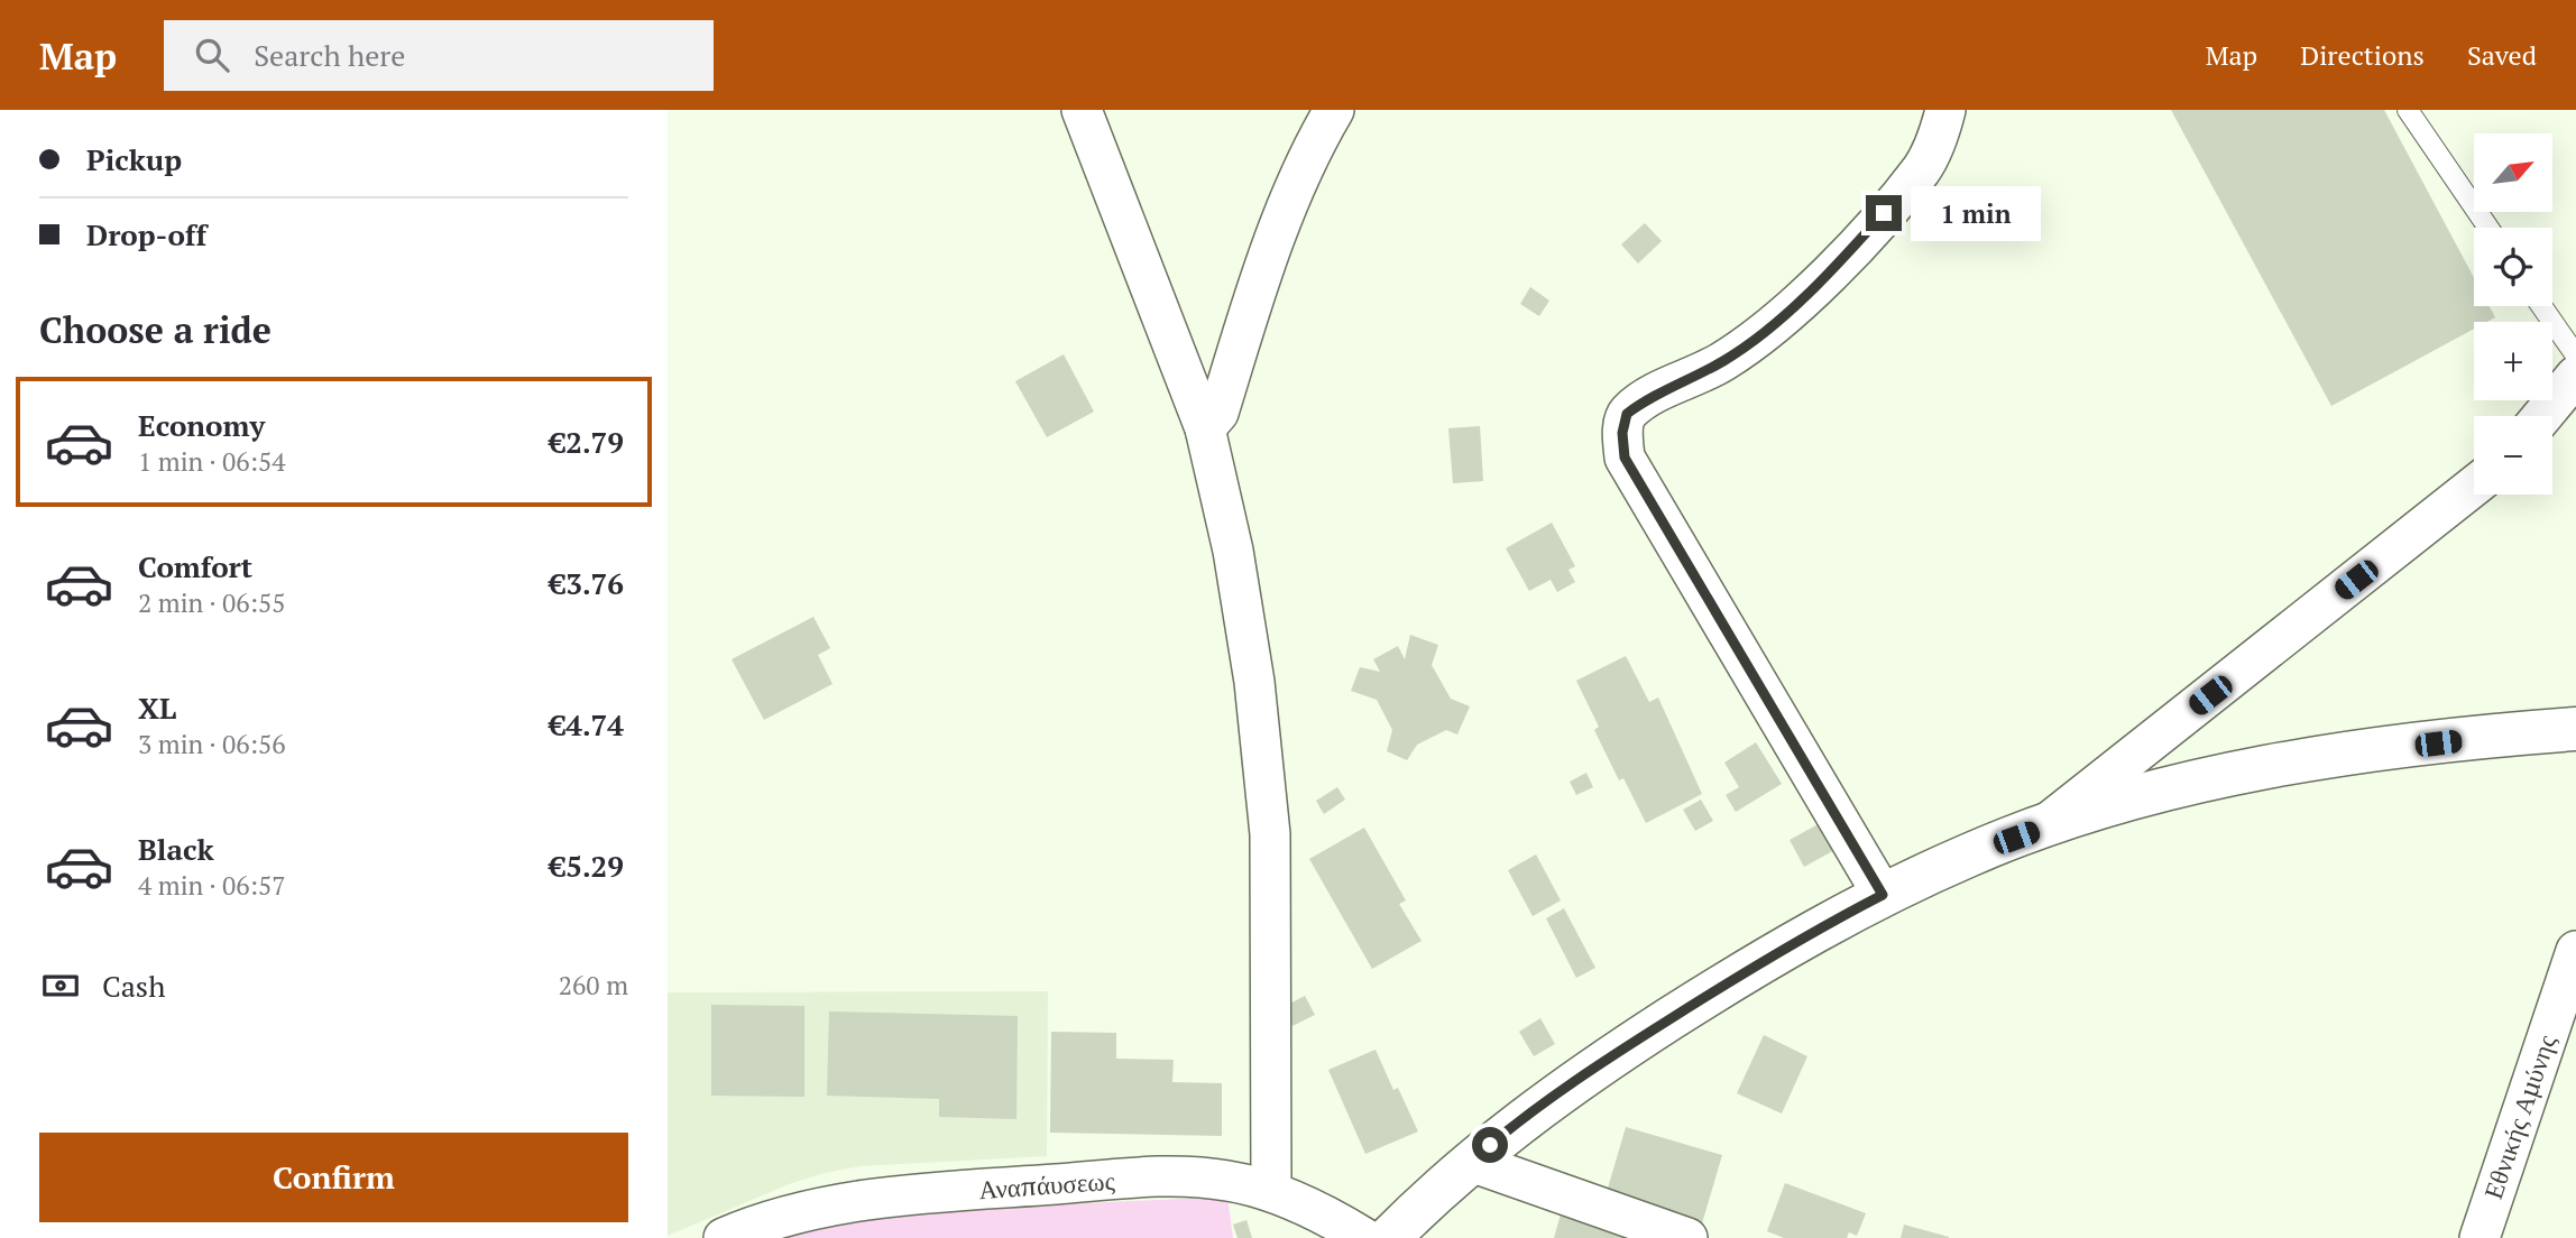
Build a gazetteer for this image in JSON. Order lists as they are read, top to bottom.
{
  "streets": {
    "street": ["Εθνικής Αμύνης", "Αναπάυσεως"]
  },
  "north": "top right",
  "page": {
    "header": "Map",
    "search": "Search here",
    "nav": ["Map", "Directions", "Saved"],
    "banner": ["Pickup", "Drop-off"],
    "map_buttons": ["+", "−"],
    "bubble": "1 min",
    "heading": "Choose a ride",
    "list": [
      {
        "name": "Economy",
        "note": "1 min · 06:54",
        "value": "€2.79"
      },
      {
        "name": "Comfort",
        "note": "2 min · 06:55",
        "value": "€3.76"
      },
      {
        "name": "XL",
        "note": "3 min · 06:56",
        "value": "€4.74"
      },
      {
        "name": "Black",
        "note": "4 min · 06:57",
        "value": "€5.29"
      }
    ],
    "pay": ["Cash", "260 m"],
    "buttons": "Confirm"
  }
}
